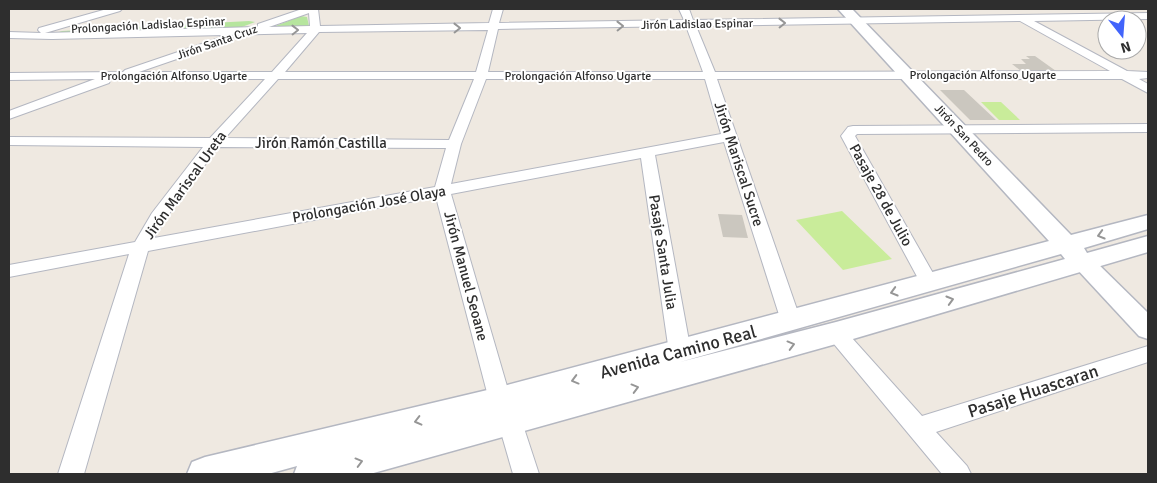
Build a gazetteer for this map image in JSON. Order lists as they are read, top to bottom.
{
  "streets": {
    "main road": ["Jirón San Pedro", "Avenida Camino Real"],
    "street": [
      "Jirón Ladislao Espinar",
      "Prolongación Ladislao Espinar",
      "Jirón Santa Cruz",
      "Prolongación Alfonso Ugarte",
      "Jirón Ramón Castilla",
      "Jirón Mariscal Sucre",
      "Jirón Mariscal Ureta",
      "Pasaje 28 de Julio",
      "Prolongación José Olaya",
      "Pasaje Santa Julia",
      "Jirón Manuel Seoane",
      "Pasaje Huascaran"
    ]
  },
  "crossings": [
    ["Jirón Ladislao Espinar", "Prolongación Ladislao Espinar"],
    ["Jirón Ladislao Espinar", "Jirón Santa Cruz"],
    ["Jirón Ladislao Espinar", "Jirón San Pedro"],
    ["Jirón Ladislao Espinar", "Jirón Mariscal Sucre"],
    ["Jirón Ladislao Espinar", "Jirón Mariscal Ureta"],
    ["Jirón Ladislao Espinar", "Jirón Manuel Seoane"],
    ["Prolongación Ladislao Espinar", "Jirón Santa Cruz"],
    ["Jirón Santa Cruz", "Prolongación Alfonso Ugarte"],
    ["Prolongación Alfonso Ugarte", "Jirón San Pedro"],
    ["Prolongación Alfonso Ugarte", "Jirón Mariscal Sucre"],
    ["Prolongación Alfonso Ugarte", "Jirón Mariscal Ureta"],
    ["Prolongación Alfonso Ugarte", "Jirón Manuel Seoane"],
    ["Jirón San Pedro", "Pasaje 28 de Julio"],
    ["Jirón San Pedro", "Avenida Camino Real"],
    ["Jirón Ramón Castilla", "Jirón Mariscal Ureta"],
    ["Jirón Ramón Castilla", "Jirón Manuel Seoane"],
    ["Jirón Mariscal Sucre", "Prolongación José Olaya"],
    ["Jirón Mariscal Sucre", "Avenida Camino Real"],
    ["Jirón Mariscal Ureta", "Prolongación José Olaya"],
    ["Pasaje 28 de Julio", "Avenida Camino Real"],
    ["Prolongación José Olaya", "Pasaje Santa Julia"],
    ["Prolongación José Olaya", "Jirón Manuel Seoane"],
    ["Pasaje Santa Julia", "Avenida Camino Real"],
    ["Jirón Manuel Seoane", "Avenida Camino Real"]
  ],
  "one_way": ["Jirón Ladislao Espinar"],
  "north": "bottom"
}
